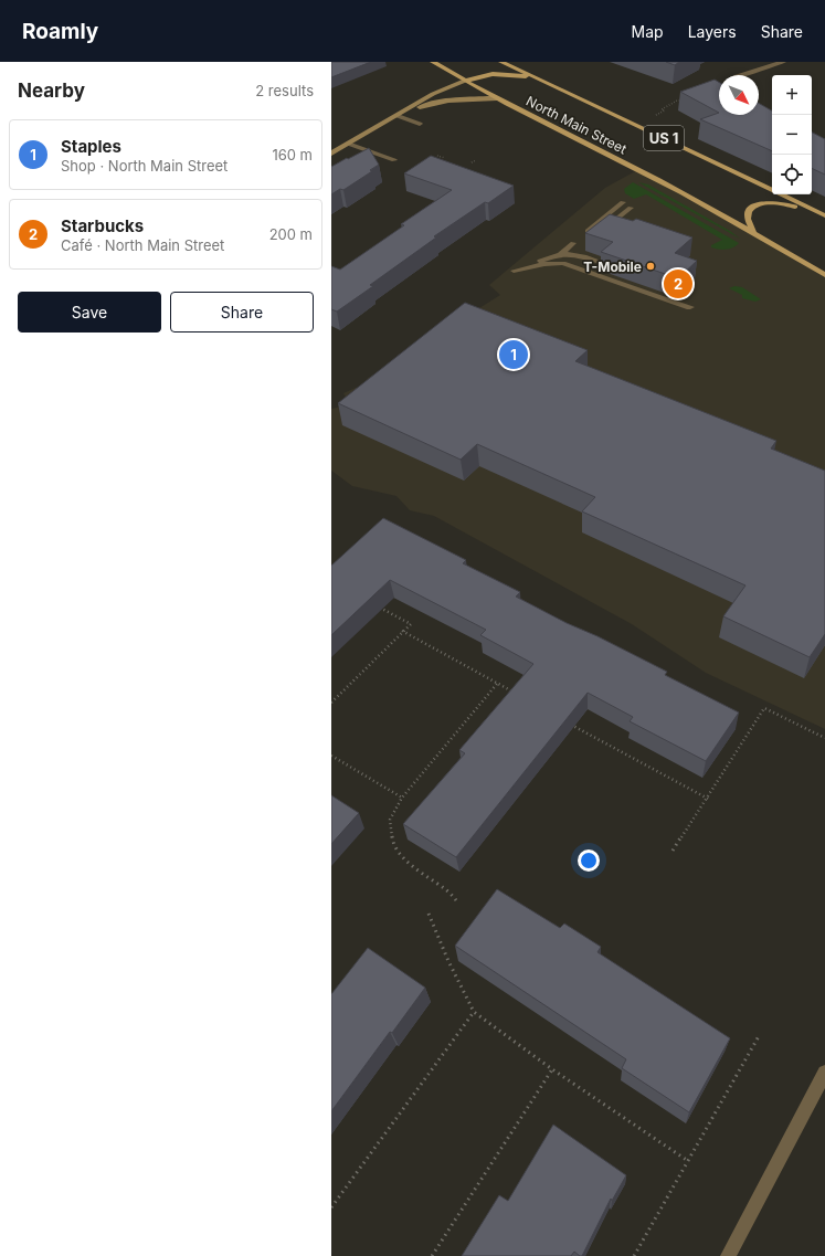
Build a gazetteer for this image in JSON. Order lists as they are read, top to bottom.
{
  "streets": {
    "main road": ["North Main Street", "US 1"]
  },
  "places": ["T-Mobile"],
  "north": "bottom right",
  "page": {
    "header": "Roamly",
    "nav": ["Map", "Layers", "Share"],
    "heading": ["Nearby", "2 results"],
    "map_buttons": ["+", "−"],
    "list": [
      {
        "mark": "1",
        "name": "Staples",
        "note": "Shop · North Main Street",
        "value": "160 m"
      },
      {
        "mark": "2",
        "name": "Starbucks",
        "note": "Café · North Main Street",
        "value": "200 m"
      }
    ],
    "pins": ["2", "1"],
    "buttons": ["Save", "Share"]
  }
}
